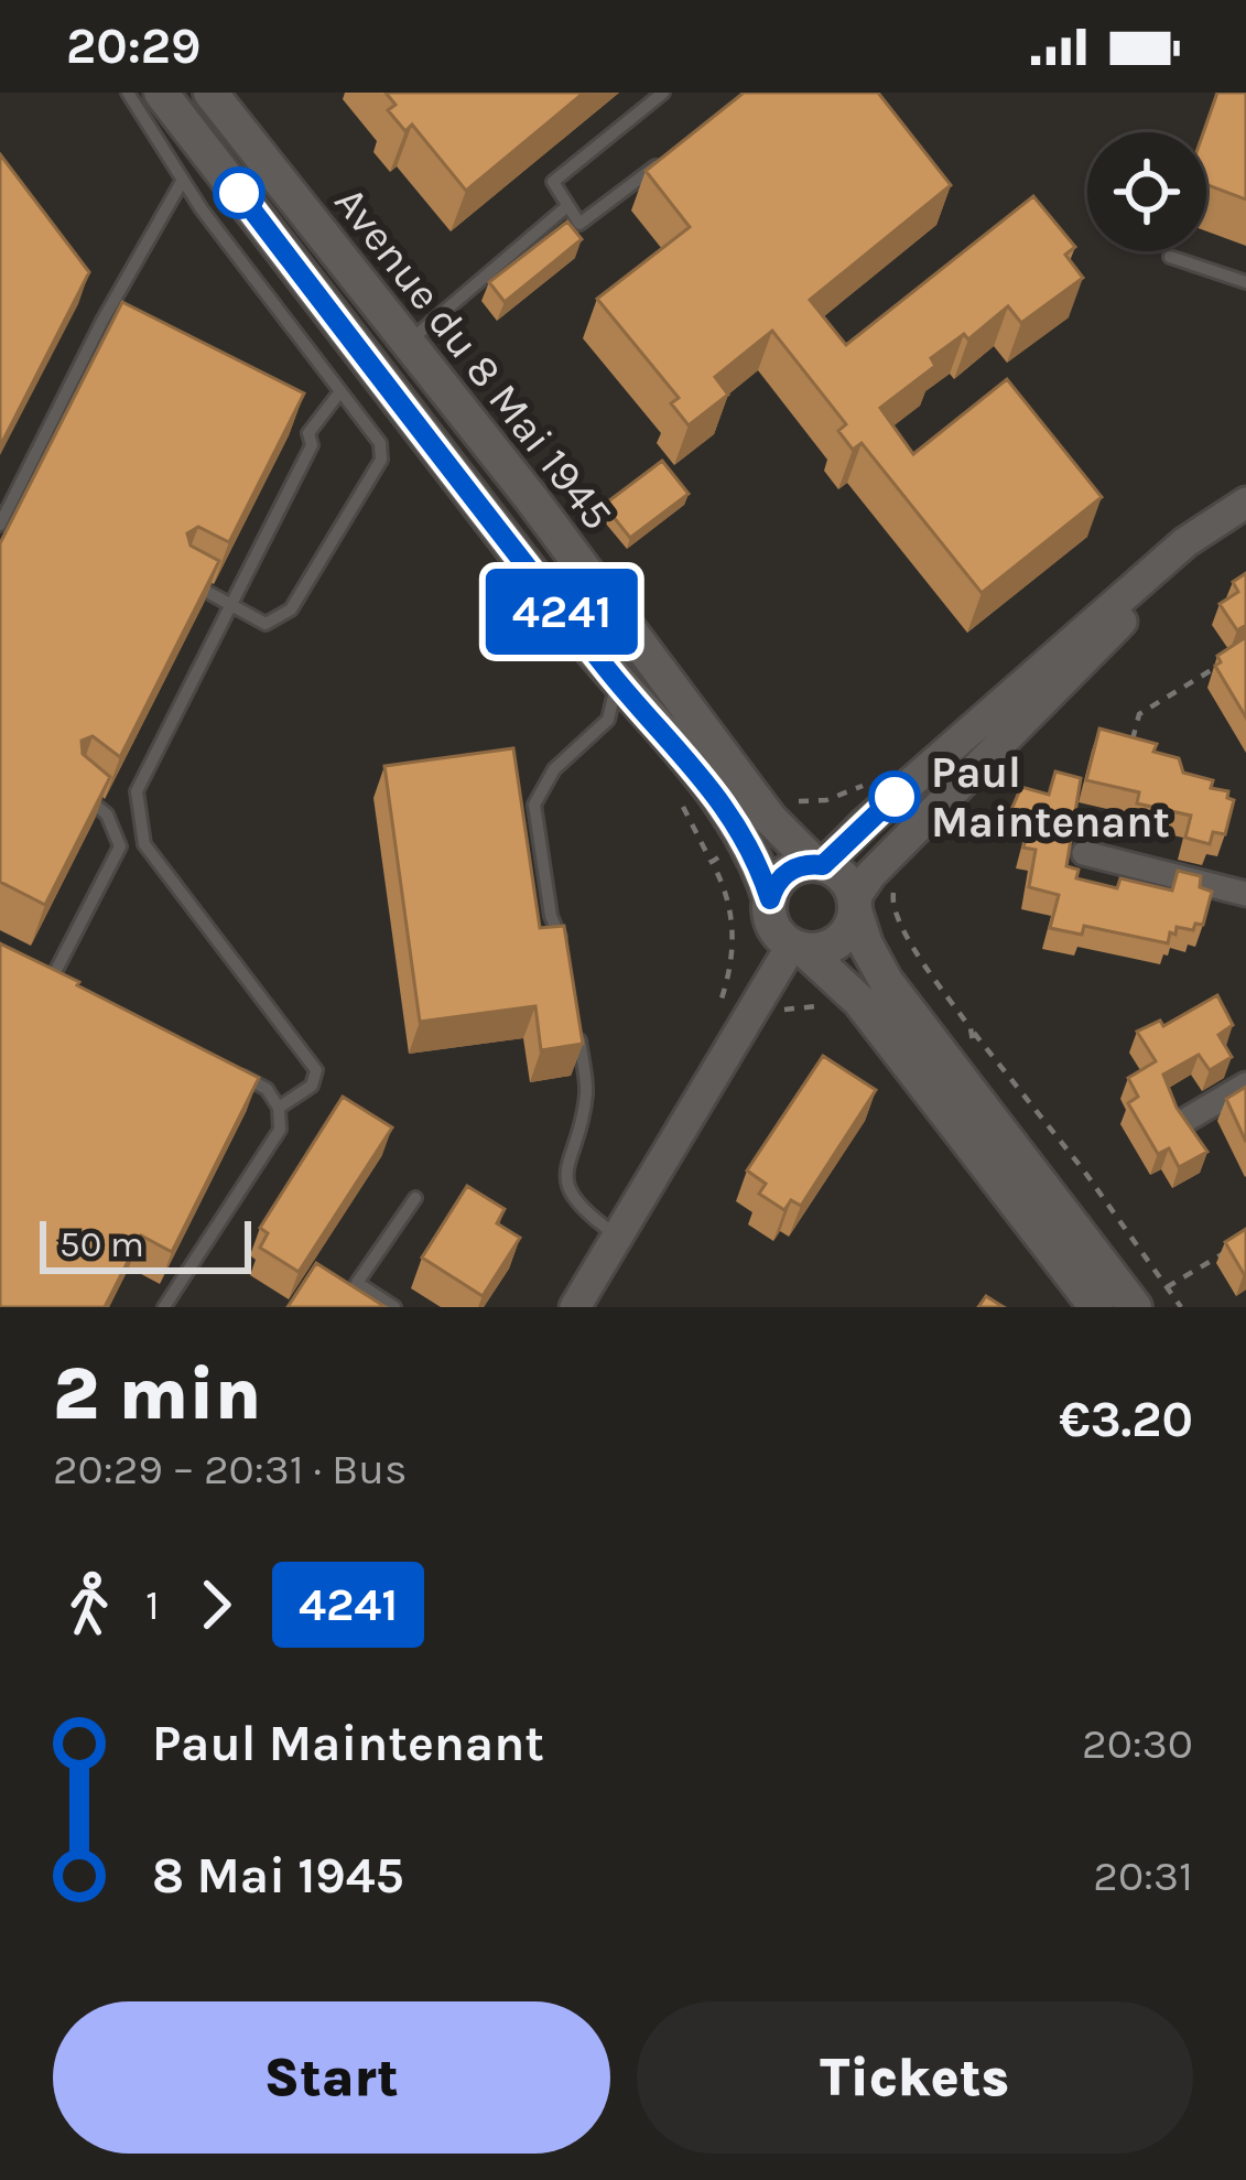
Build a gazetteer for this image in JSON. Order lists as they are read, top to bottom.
{
  "streets": {
    "main road": ["Avenue du 8 Mai 1945"]
  },
  "places": ["Paul Maintenant"],
  "lines": ["bus line 4241"],
  "scale_bar": "50 m",
  "page": {
    "status": "20:29",
    "on_map": "4241",
    "scale": "50 m",
    "heading": ["2 min", "20:29 – 20:31 · Bus", "€3.20"],
    "legs": ["1", "4241"],
    "list": [
      {
        "name": "Paul Maintenant",
        "value": "20:30"
      },
      {
        "name": "8 Mai 1945",
        "value": "20:31"
      }
    ],
    "buttons": ["Start", "Tickets"]
  }
}
